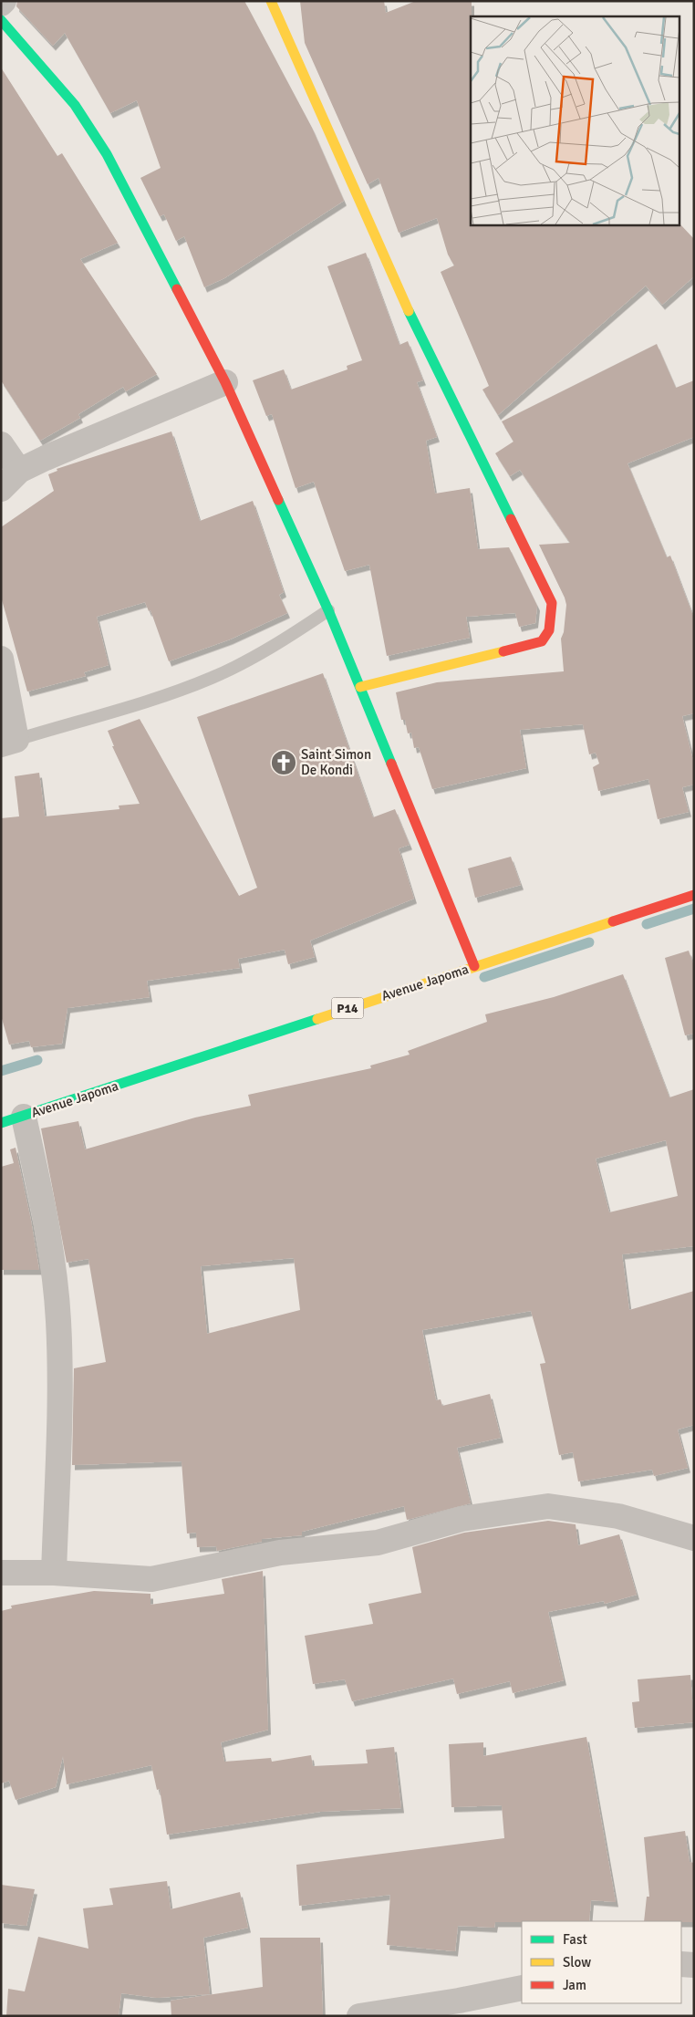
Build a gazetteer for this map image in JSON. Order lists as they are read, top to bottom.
{
  "streets": {
    "street": ["Avenue Japoma", "P14"]
  },
  "places": {
    "church": ["Saint Simon De Kondi"]
  },
  "legend": ["Fast", "Slow", "Jam"]
}
